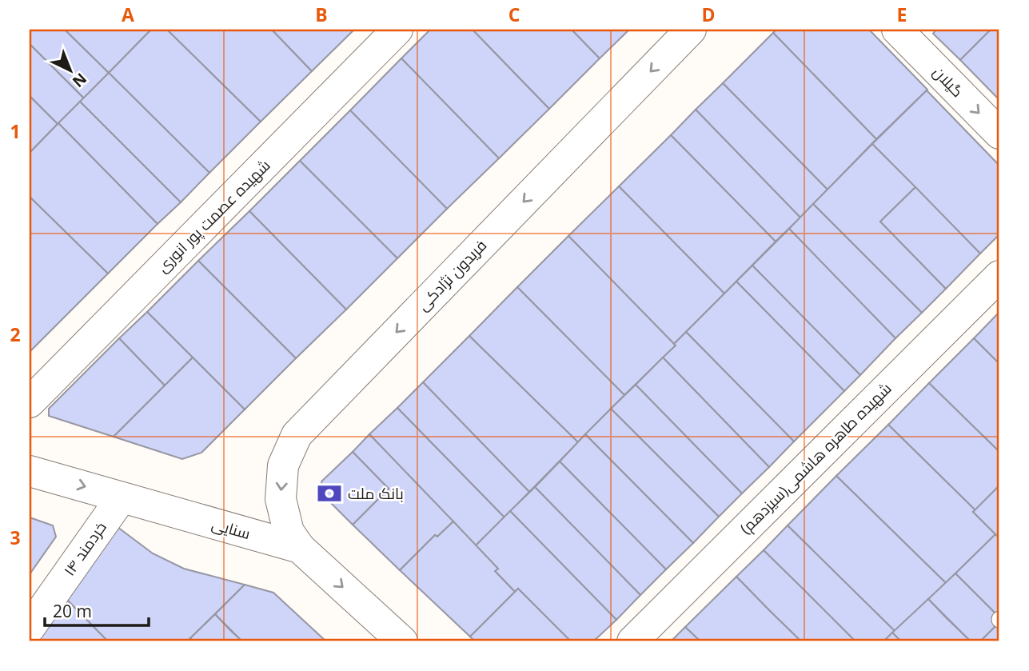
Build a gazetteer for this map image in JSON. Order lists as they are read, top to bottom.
{
  "streets": {
    "street": [
      "گیلان",
      "شهیده عصمت پور انوری",
      "فریدون نژادکی",
      "شهیده طاهره هاشمی(سیزدهم)",
      "سنایی",
      "خردمند ۱۴"
    ]
  },
  "crossings": [
    ["فریدون نژادکی", "سنایی"],
    ["سنایی", "خردمند ۱۴"]
  ],
  "one_way": ["گیلان", "فریدون نژادکی", "سنایی"],
  "places": {
    "bank": ["بانک ملت"]
  },
  "scale_bar": "20 m",
  "north": "bottom right",
  "grid": {
    "columns": [
      "A",
      "B",
      "C",
      "D",
      "E"
    ],
    "rows": ["1", "2", "3"]
  }
}
